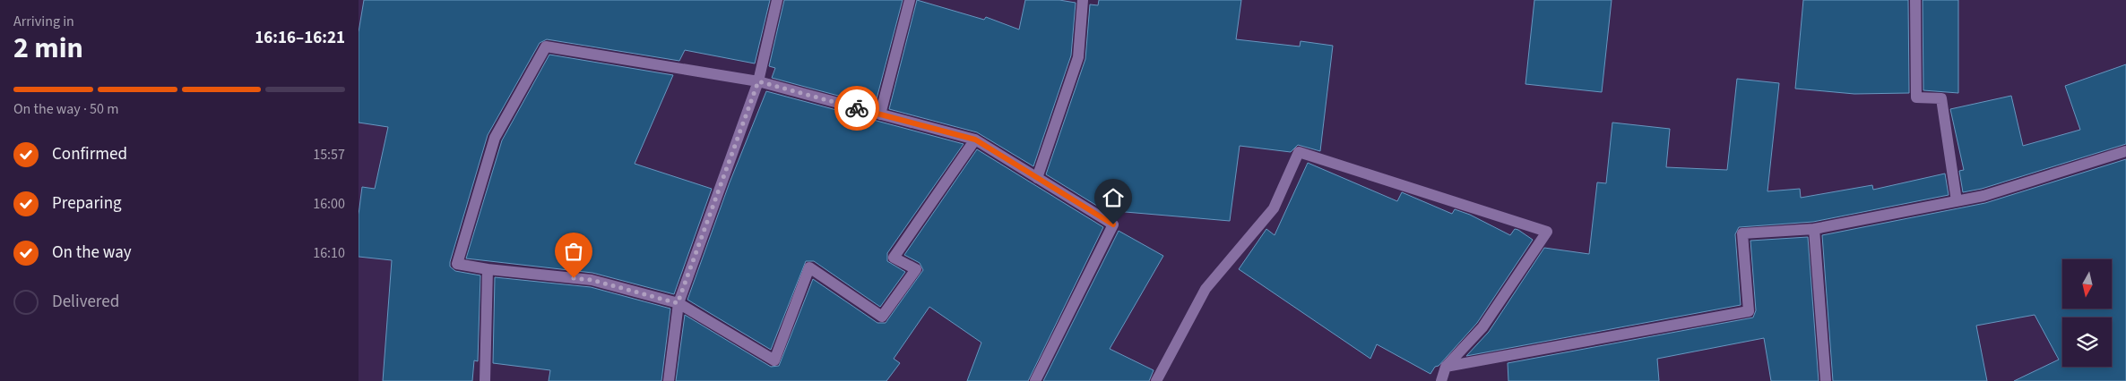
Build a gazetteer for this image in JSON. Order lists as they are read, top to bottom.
{
  "north": "bottom",
  "page": {
    "heading": ["2 min", "Arriving in", "16:16–16:21"],
    "bar": "On the way · 50 m",
    "list": [
      ["Confirmed", "15:57"],
      ["Preparing", "16:00"],
      ["On the way", "16:10"],
      "Delivered"
    ]
  }
}
